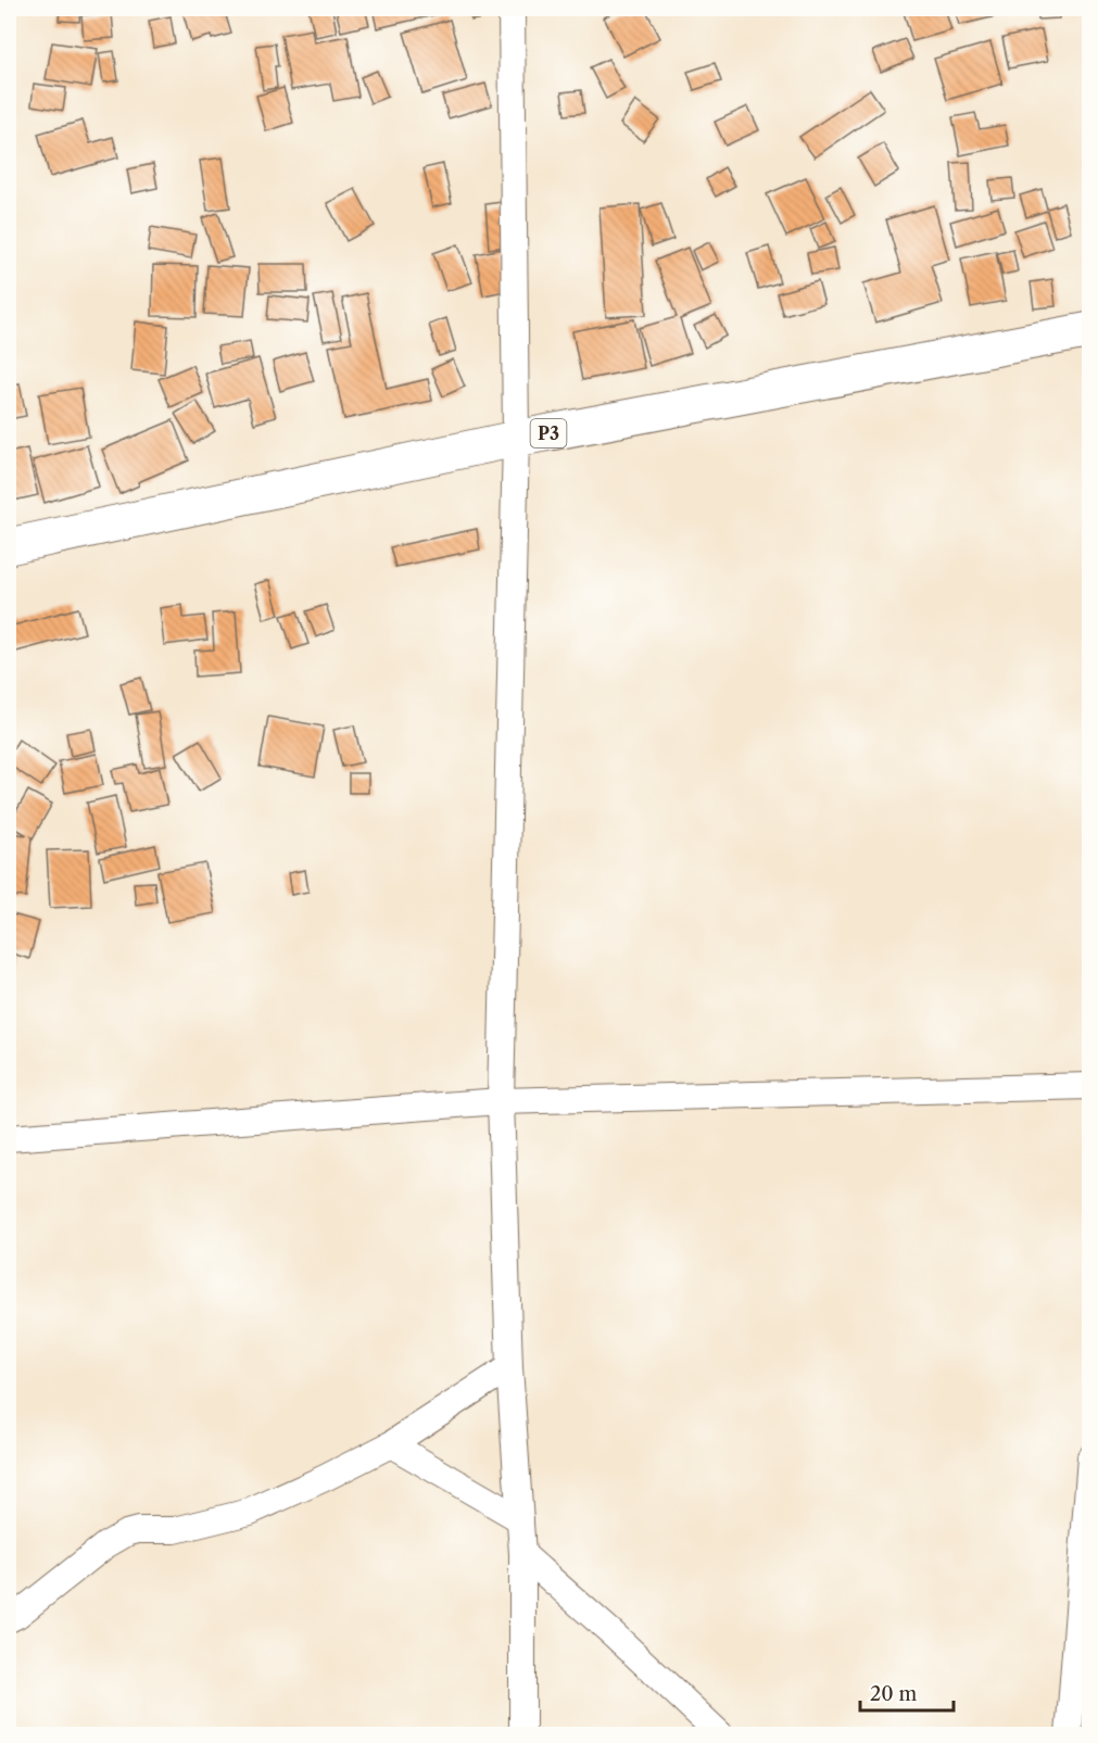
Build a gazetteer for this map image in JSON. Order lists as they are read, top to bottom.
{
  "streets": {
    "main road": ["P3"]
  },
  "scale_bar": "20 m"
}
